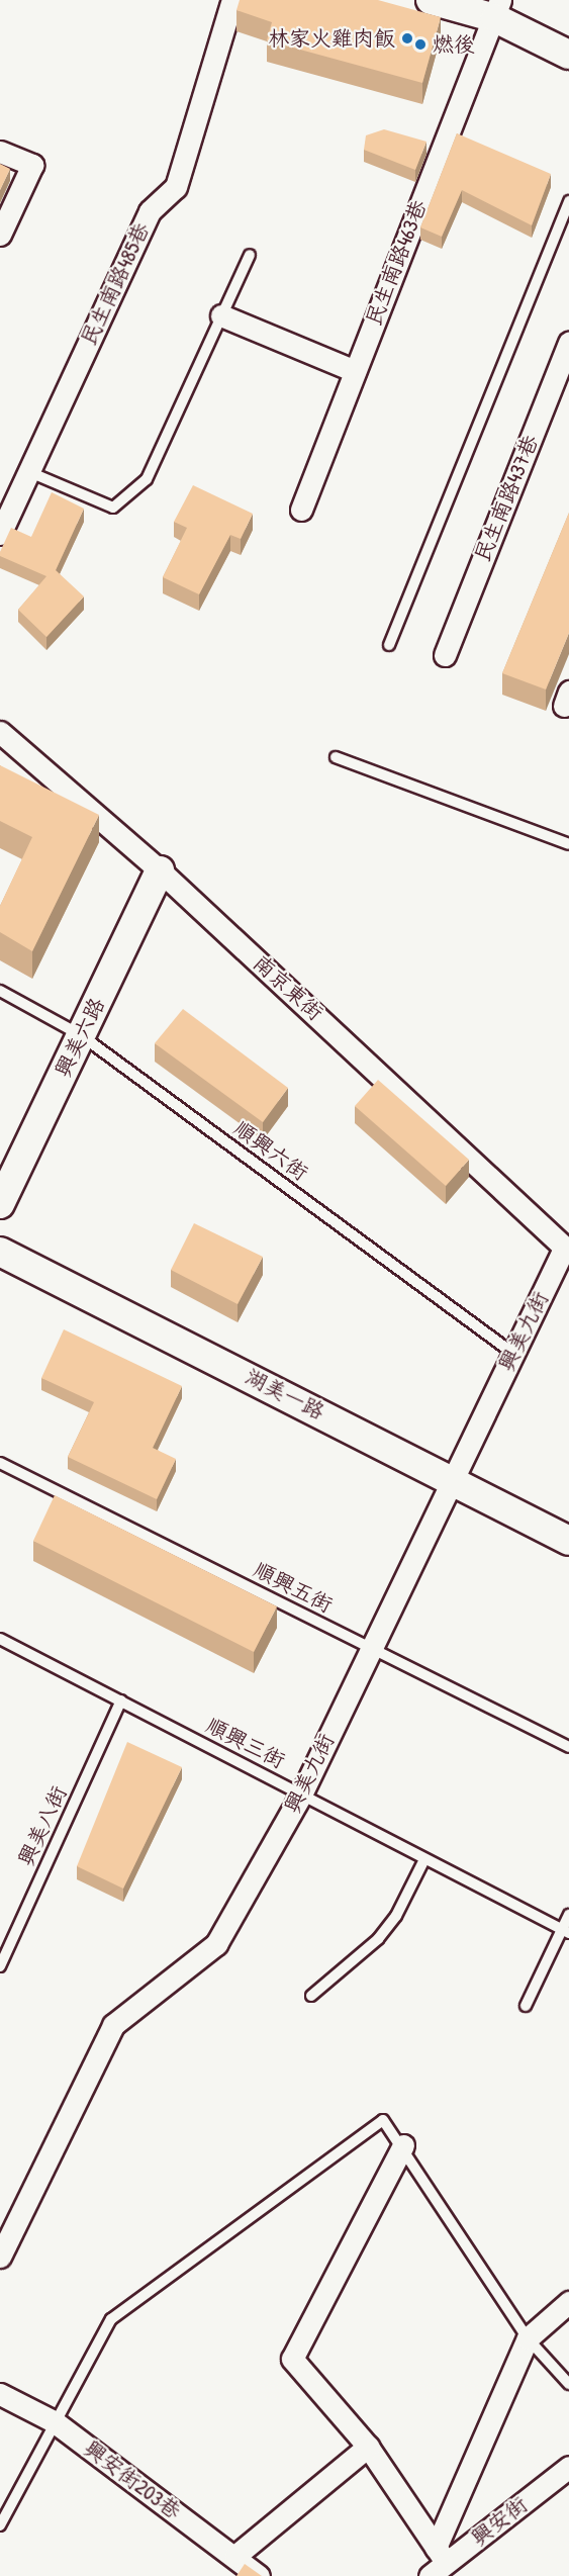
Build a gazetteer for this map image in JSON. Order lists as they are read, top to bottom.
{
  "streets": {
    "street": [
      "民生南路463巷",
      "民生南路485巷",
      "民生南路437巷",
      "南京東街",
      "興美六路",
      "興美九街",
      "湖美一路",
      "興安街203巷",
      "興安街"
    ],
    "lane": [
      "順興六街",
      "順興五街",
      "順興三街",
      "興美八街"
    ]
  },
  "crossings": [
    ["南京東街", "興美六路"],
    ["南京東街", "興美九街"],
    ["興美六路", "順興六街"],
    ["順興六街", "興美九街"],
    ["興美九街", "湖美一路"],
    ["興美九街", "順興五街"],
    ["興美九街", "順興三街"],
    ["順興三街", "興美八街"]
  ],
  "places": ["林家火雞肉飯", "燃後"]
}
